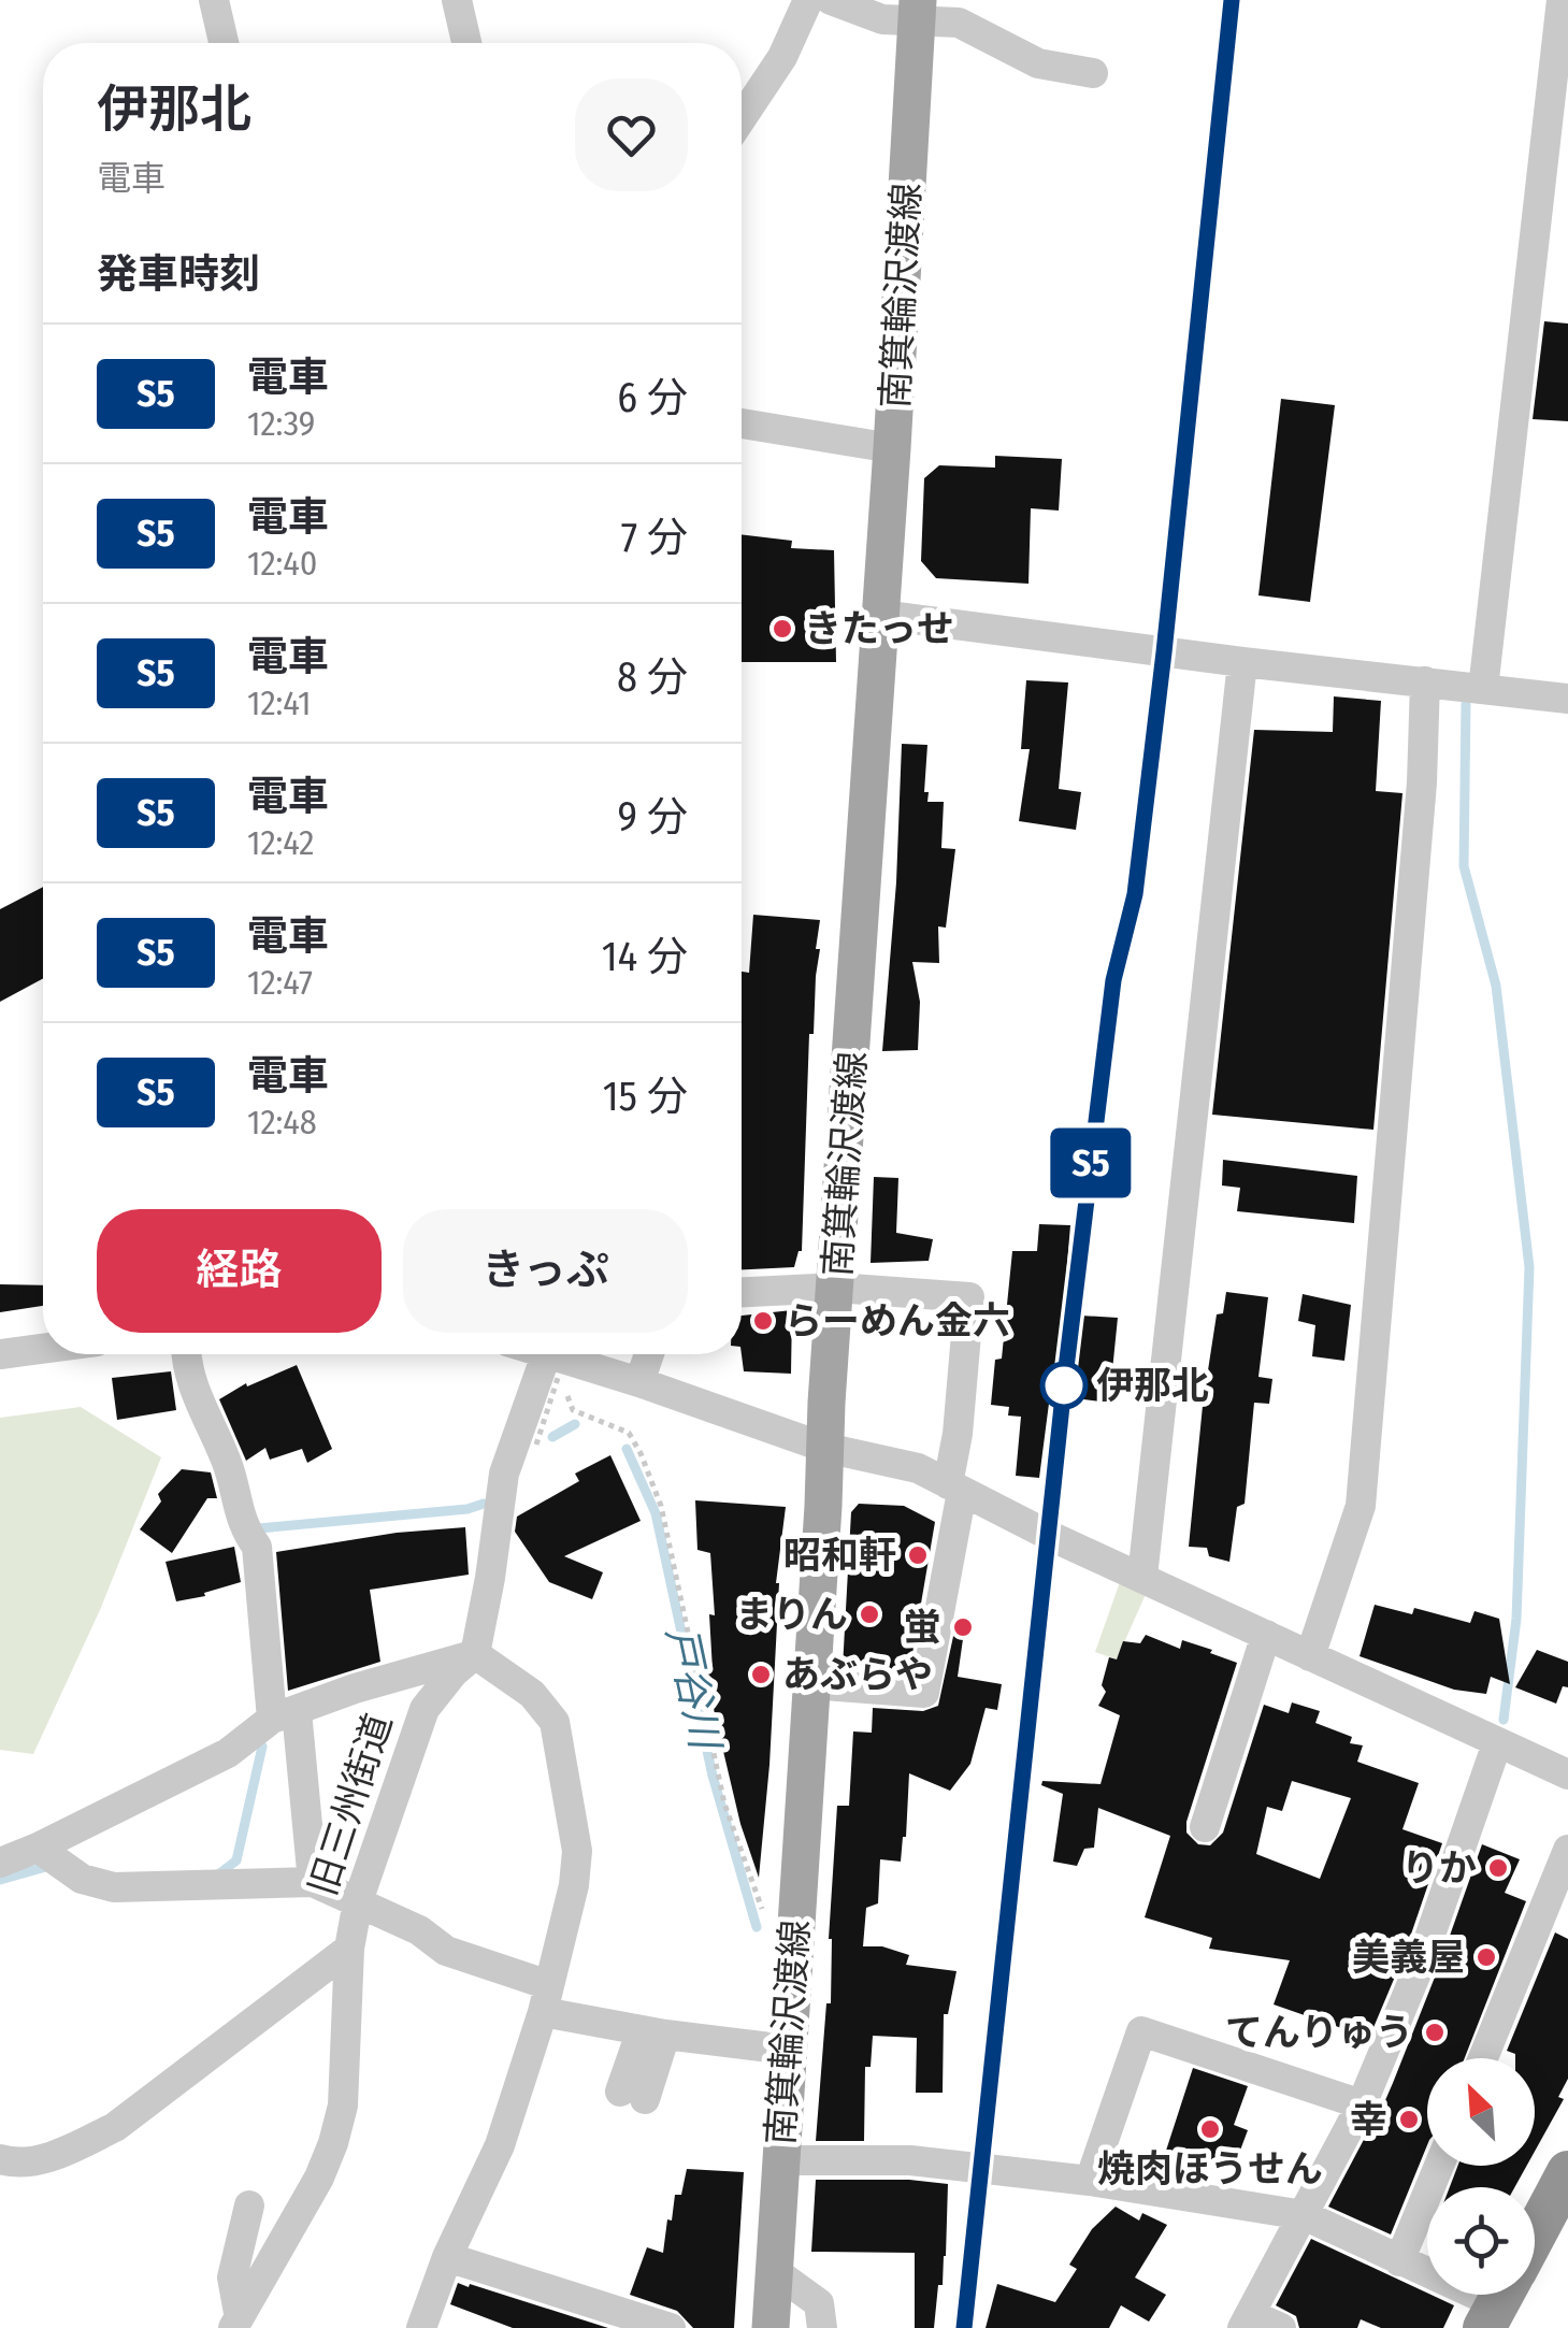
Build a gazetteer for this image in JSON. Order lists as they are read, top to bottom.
{
  "streets": {
    "main road": ["南箕輪沢渡線"],
    "street": ["旧三州街道"]
  },
  "water": ["戸谷川"],
  "places": [
    "きたっせ",
    "らーめん金六",
    "伊那北",
    "昭和軒",
    "まりん",
    "蛍",
    "あぶらや",
    "りか",
    "美義屋",
    "てんりゅう",
    "幸",
    "焼肉ほうせん"
  ],
  "north": "top left",
  "page": {
    "on_map": "S5",
    "heading": [
      ["伊那北", "電車"],
      "発車時刻"
    ],
    "list": [
      {
        "mark": "S5",
        "name": "電車",
        "note": "12:39",
        "value": "6 分"
      },
      {
        "mark": "S5",
        "name": "電車",
        "note": "12:40",
        "value": "7 分"
      },
      {
        "mark": "S5",
        "name": "電車",
        "note": "12:41",
        "value": "8 分"
      },
      {
        "mark": "S5",
        "name": "電車",
        "note": "12:42",
        "value": "9 分"
      },
      {
        "mark": "S5",
        "name": "電車",
        "note": "12:47",
        "value": "14 分"
      },
      {
        "mark": "S5",
        "name": "電車",
        "note": "12:48",
        "value": "15 分"
      }
    ],
    "buttons": ["経路", "きっぷ"]
  }
}
